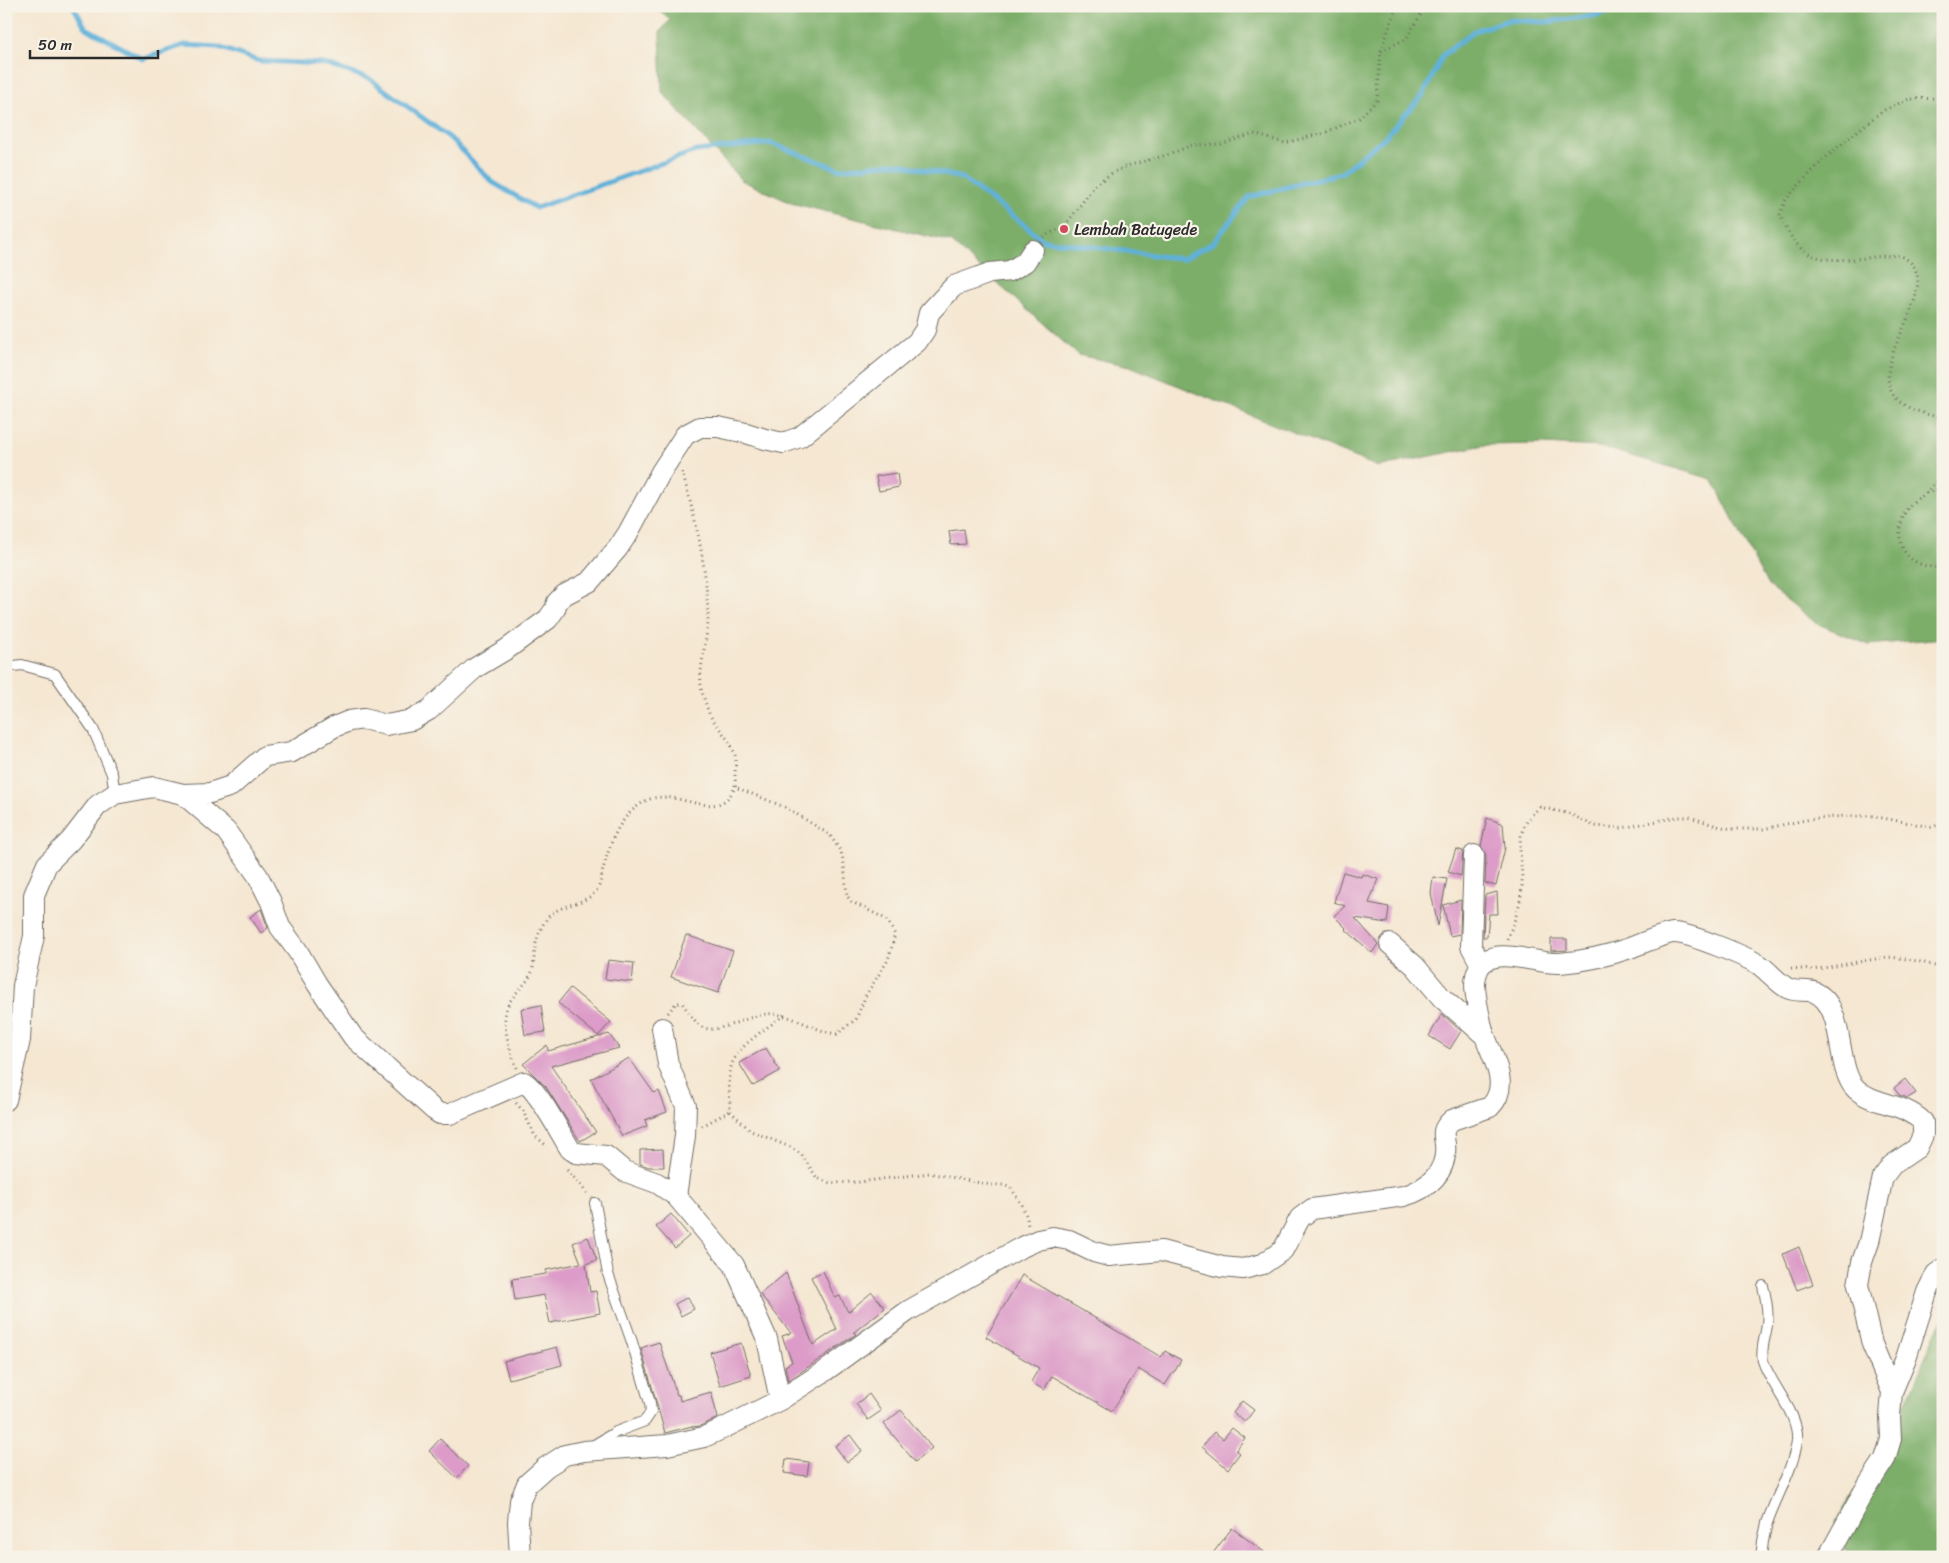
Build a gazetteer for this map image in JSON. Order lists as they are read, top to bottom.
{
  "places": ["Lembah Batugede"],
  "scale_bar": "50 m"
}
